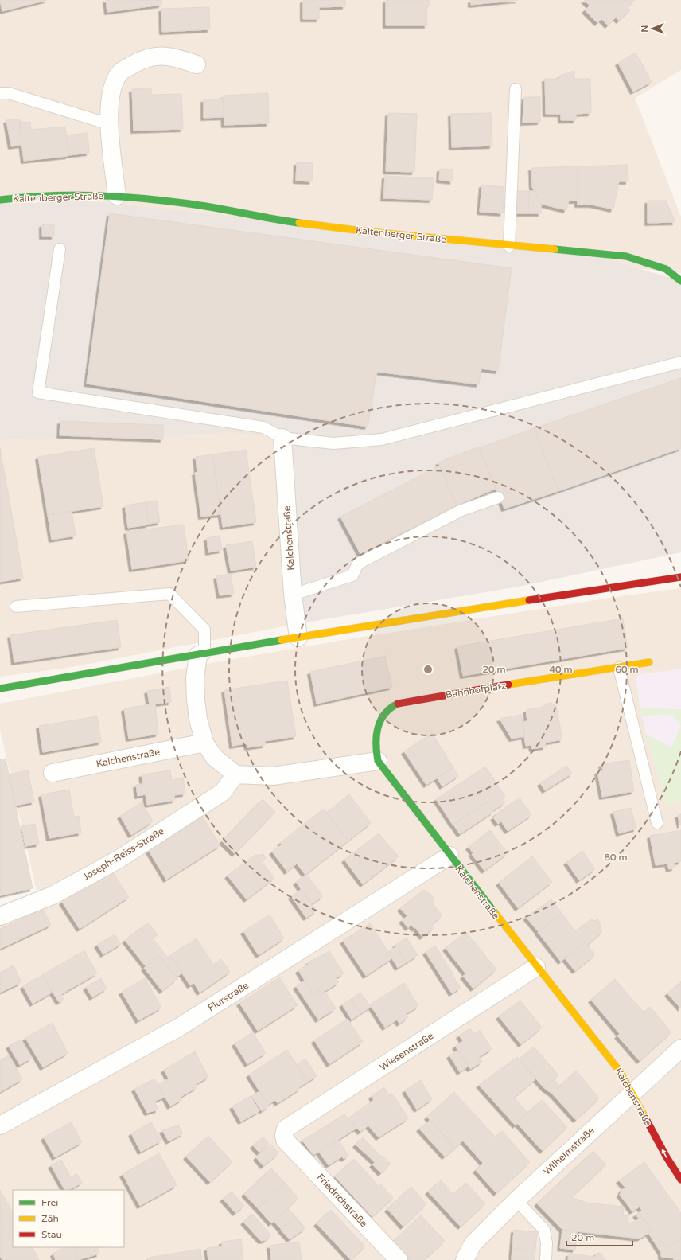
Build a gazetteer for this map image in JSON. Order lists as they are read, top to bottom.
{
  "streets": {
    "street": [
      "Kaltenberger Straße",
      "Kalchenstraße",
      "Bahnhofplatz",
      "Joseph-Reiss-Straße",
      "Flurstraße",
      "Wiesenstraße",
      "Wilhelmstraße",
      "Friedrichstraße"
    ]
  },
  "crossings": [
    ["Kalchenstraße", "Bahnhofplatz"],
    ["Kalchenstraße", "Flurstraße"],
    ["Kalchenstraße", "Wiesenstraße"],
    ["Kalchenstraße", "Wilhelmstraße"],
    ["Wiesenstraße", "Friedrichstraße"]
  ],
  "legend": ["Frei", "Zäh", "Stau"],
  "scale_bar": "20 m",
  "north": "left",
  "rings": [
    "20 m",
    "40 m",
    "60 m",
    "80 m"
  ]
}
